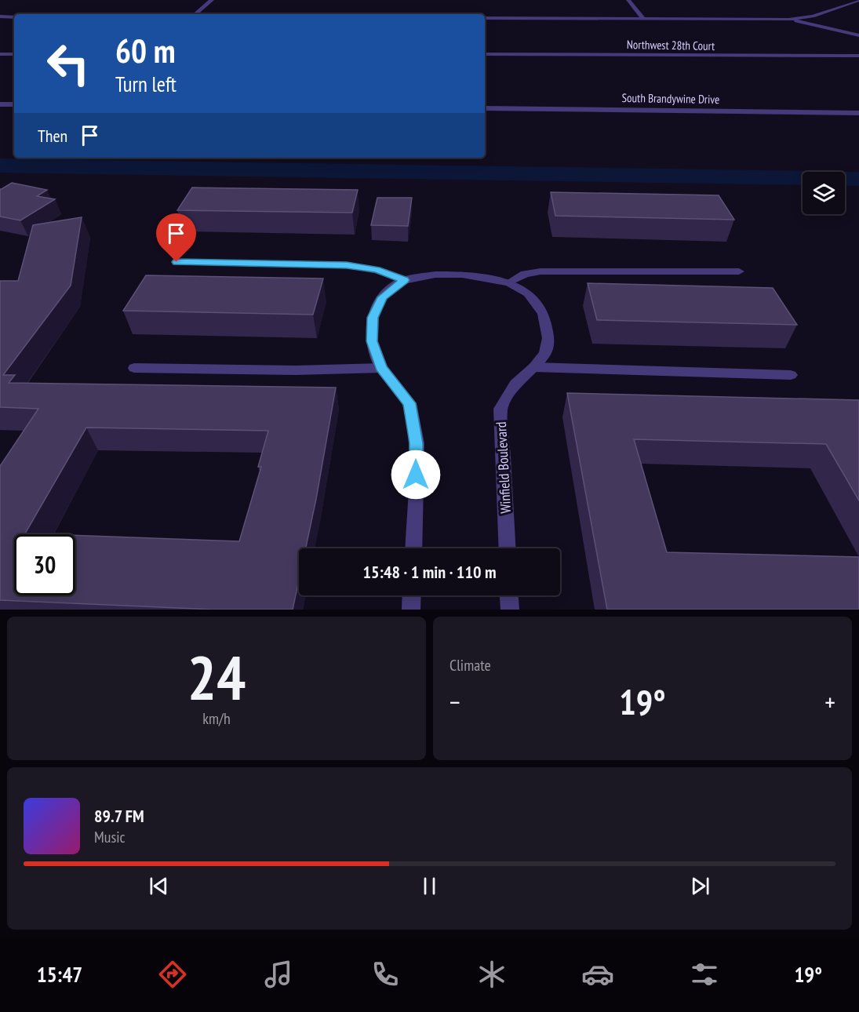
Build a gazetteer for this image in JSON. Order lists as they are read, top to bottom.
{
  "streets": {
    "street": ["Northwest 28th Court", "South Brandywine Drive", "Winfield Boulevard"]
  },
  "page": {
    "turn": ["60 m", "Turn left"],
    "then": "Then",
    "limit": "30",
    "trip": "15:48 · 1 min · 110 m",
    "tile": [
      ["24", "km/h"],
      "Climate"
    ],
    "heat": ["−", "19°", "+"],
    "song": ["89.7 FM", "Music"],
    "tabs": ["15:47", "19°"]
  }
}
